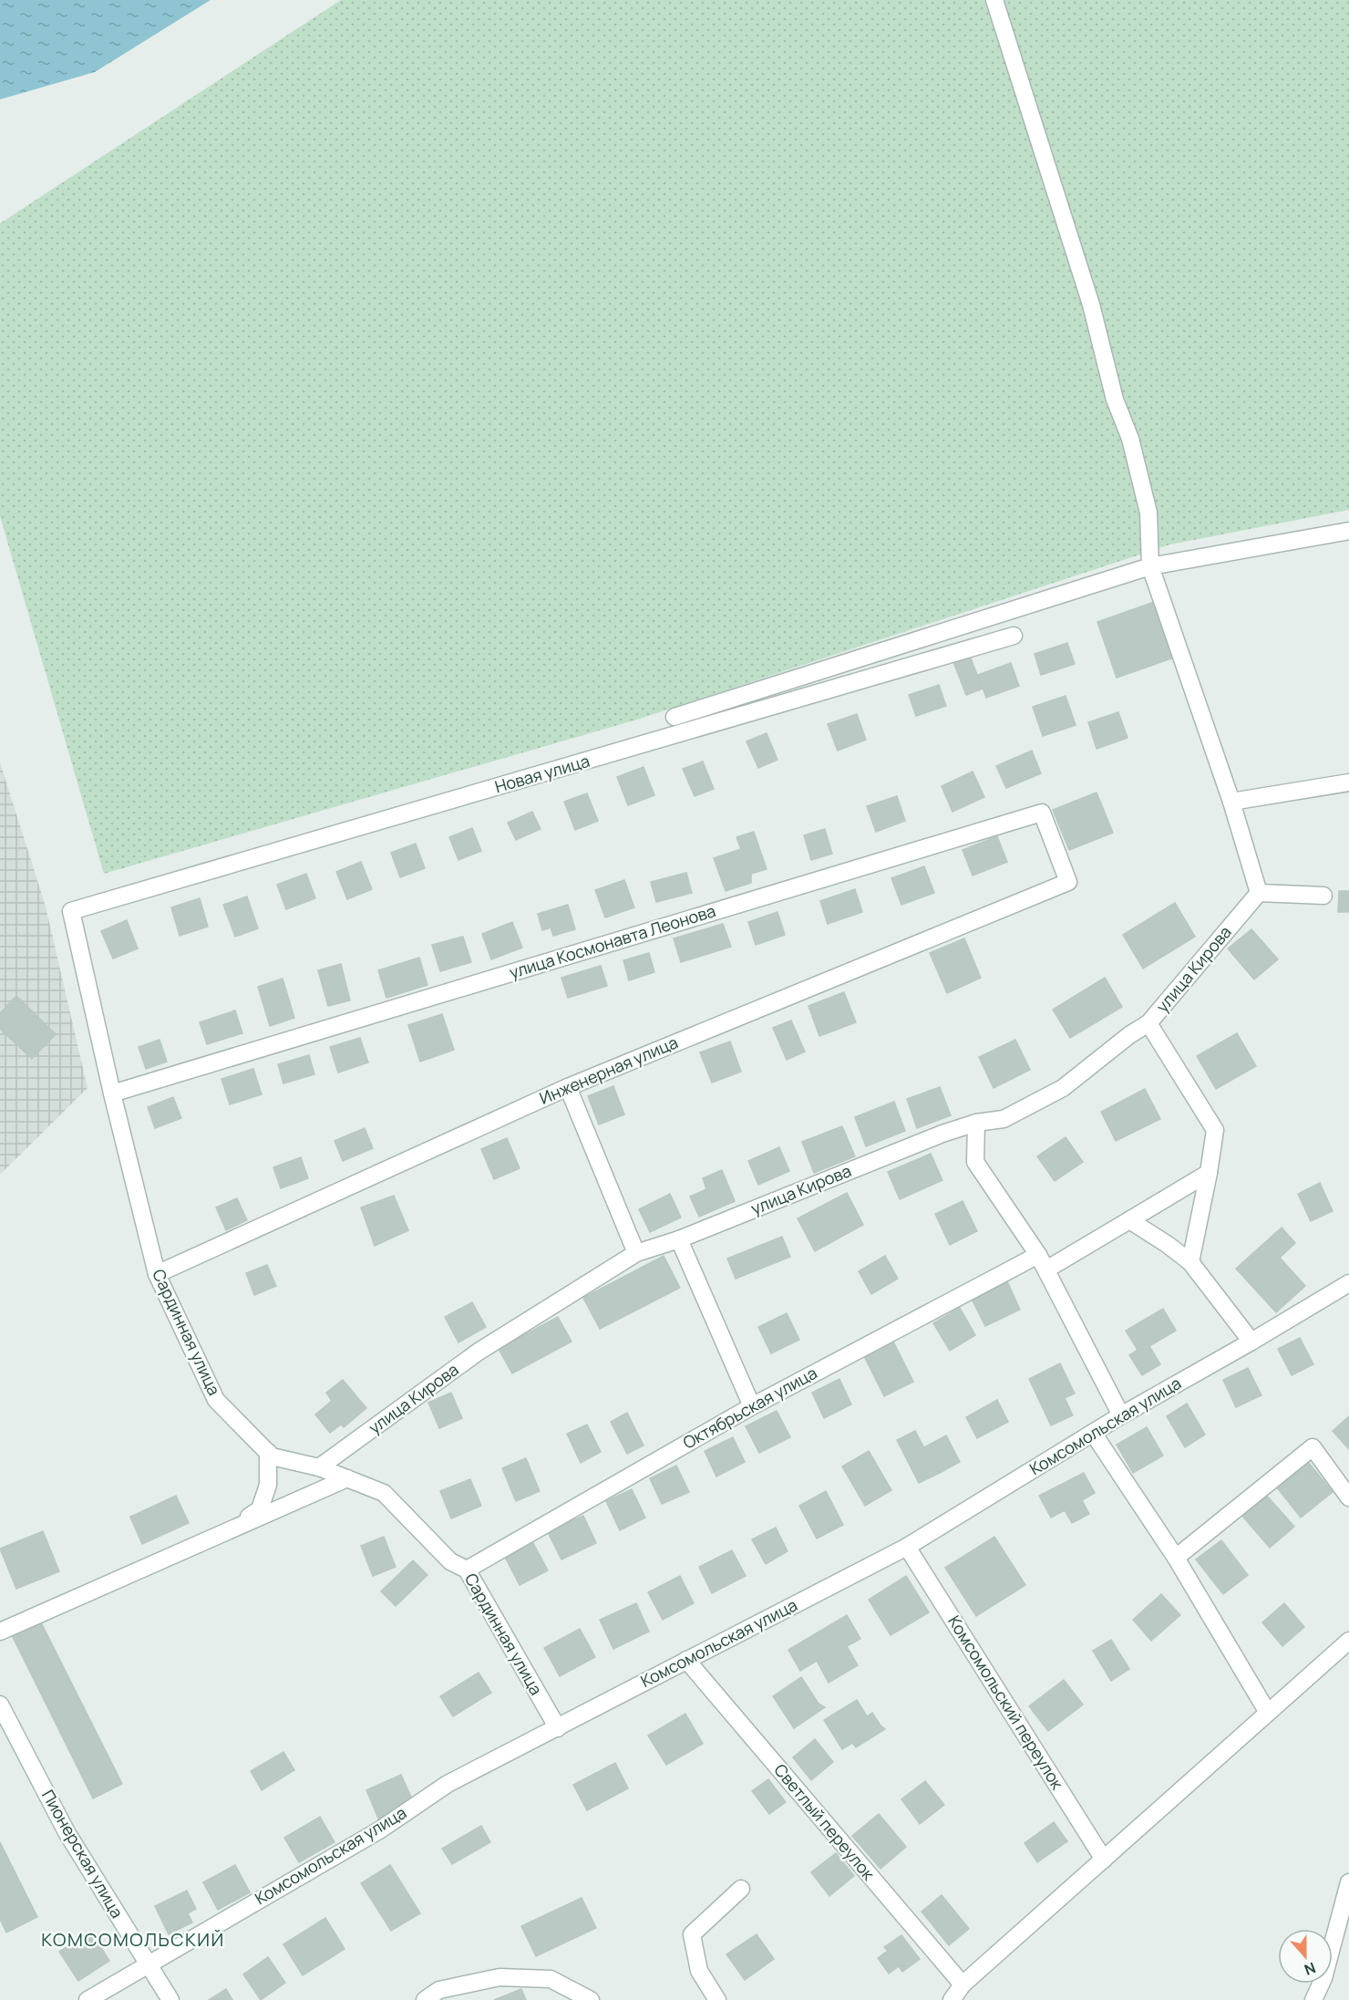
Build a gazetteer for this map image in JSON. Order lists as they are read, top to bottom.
{
  "streets": {
    "street": [
      "Новая улица",
      "улица Космонавта Леонова",
      "улица Кирова",
      "Инженерная улица",
      "Сардинная улица",
      "Октябрьская улица",
      "Комсомольская улица",
      "Комсомольский переулок",
      "Светлый переулок",
      "Пионерская улица"
    ]
  },
  "crossings": [
    ["Новая улица", "Сардинная улица"],
    ["улица Космонавта Леонова", "Инженерная улица"],
    ["улица Космонавта Леонова", "Сардинная улица"],
    ["улица Кирова", "Сардинная улица"],
    ["Инженерная улица", "Сардинная улица"],
    ["Сардинная улица", "Октябрьская улица"],
    ["Сардинная улица", "Комсомольская улица"],
    ["Комсомольская улица", "Комсомольский переулок"],
    ["Комсомольская улица", "Светлый переулок"],
    ["Комсомольская улица", "Пионерская улица"]
  ],
  "districts": ["КОМСОМОЛЬСКИЙ"],
  "north": "bottom"
}
